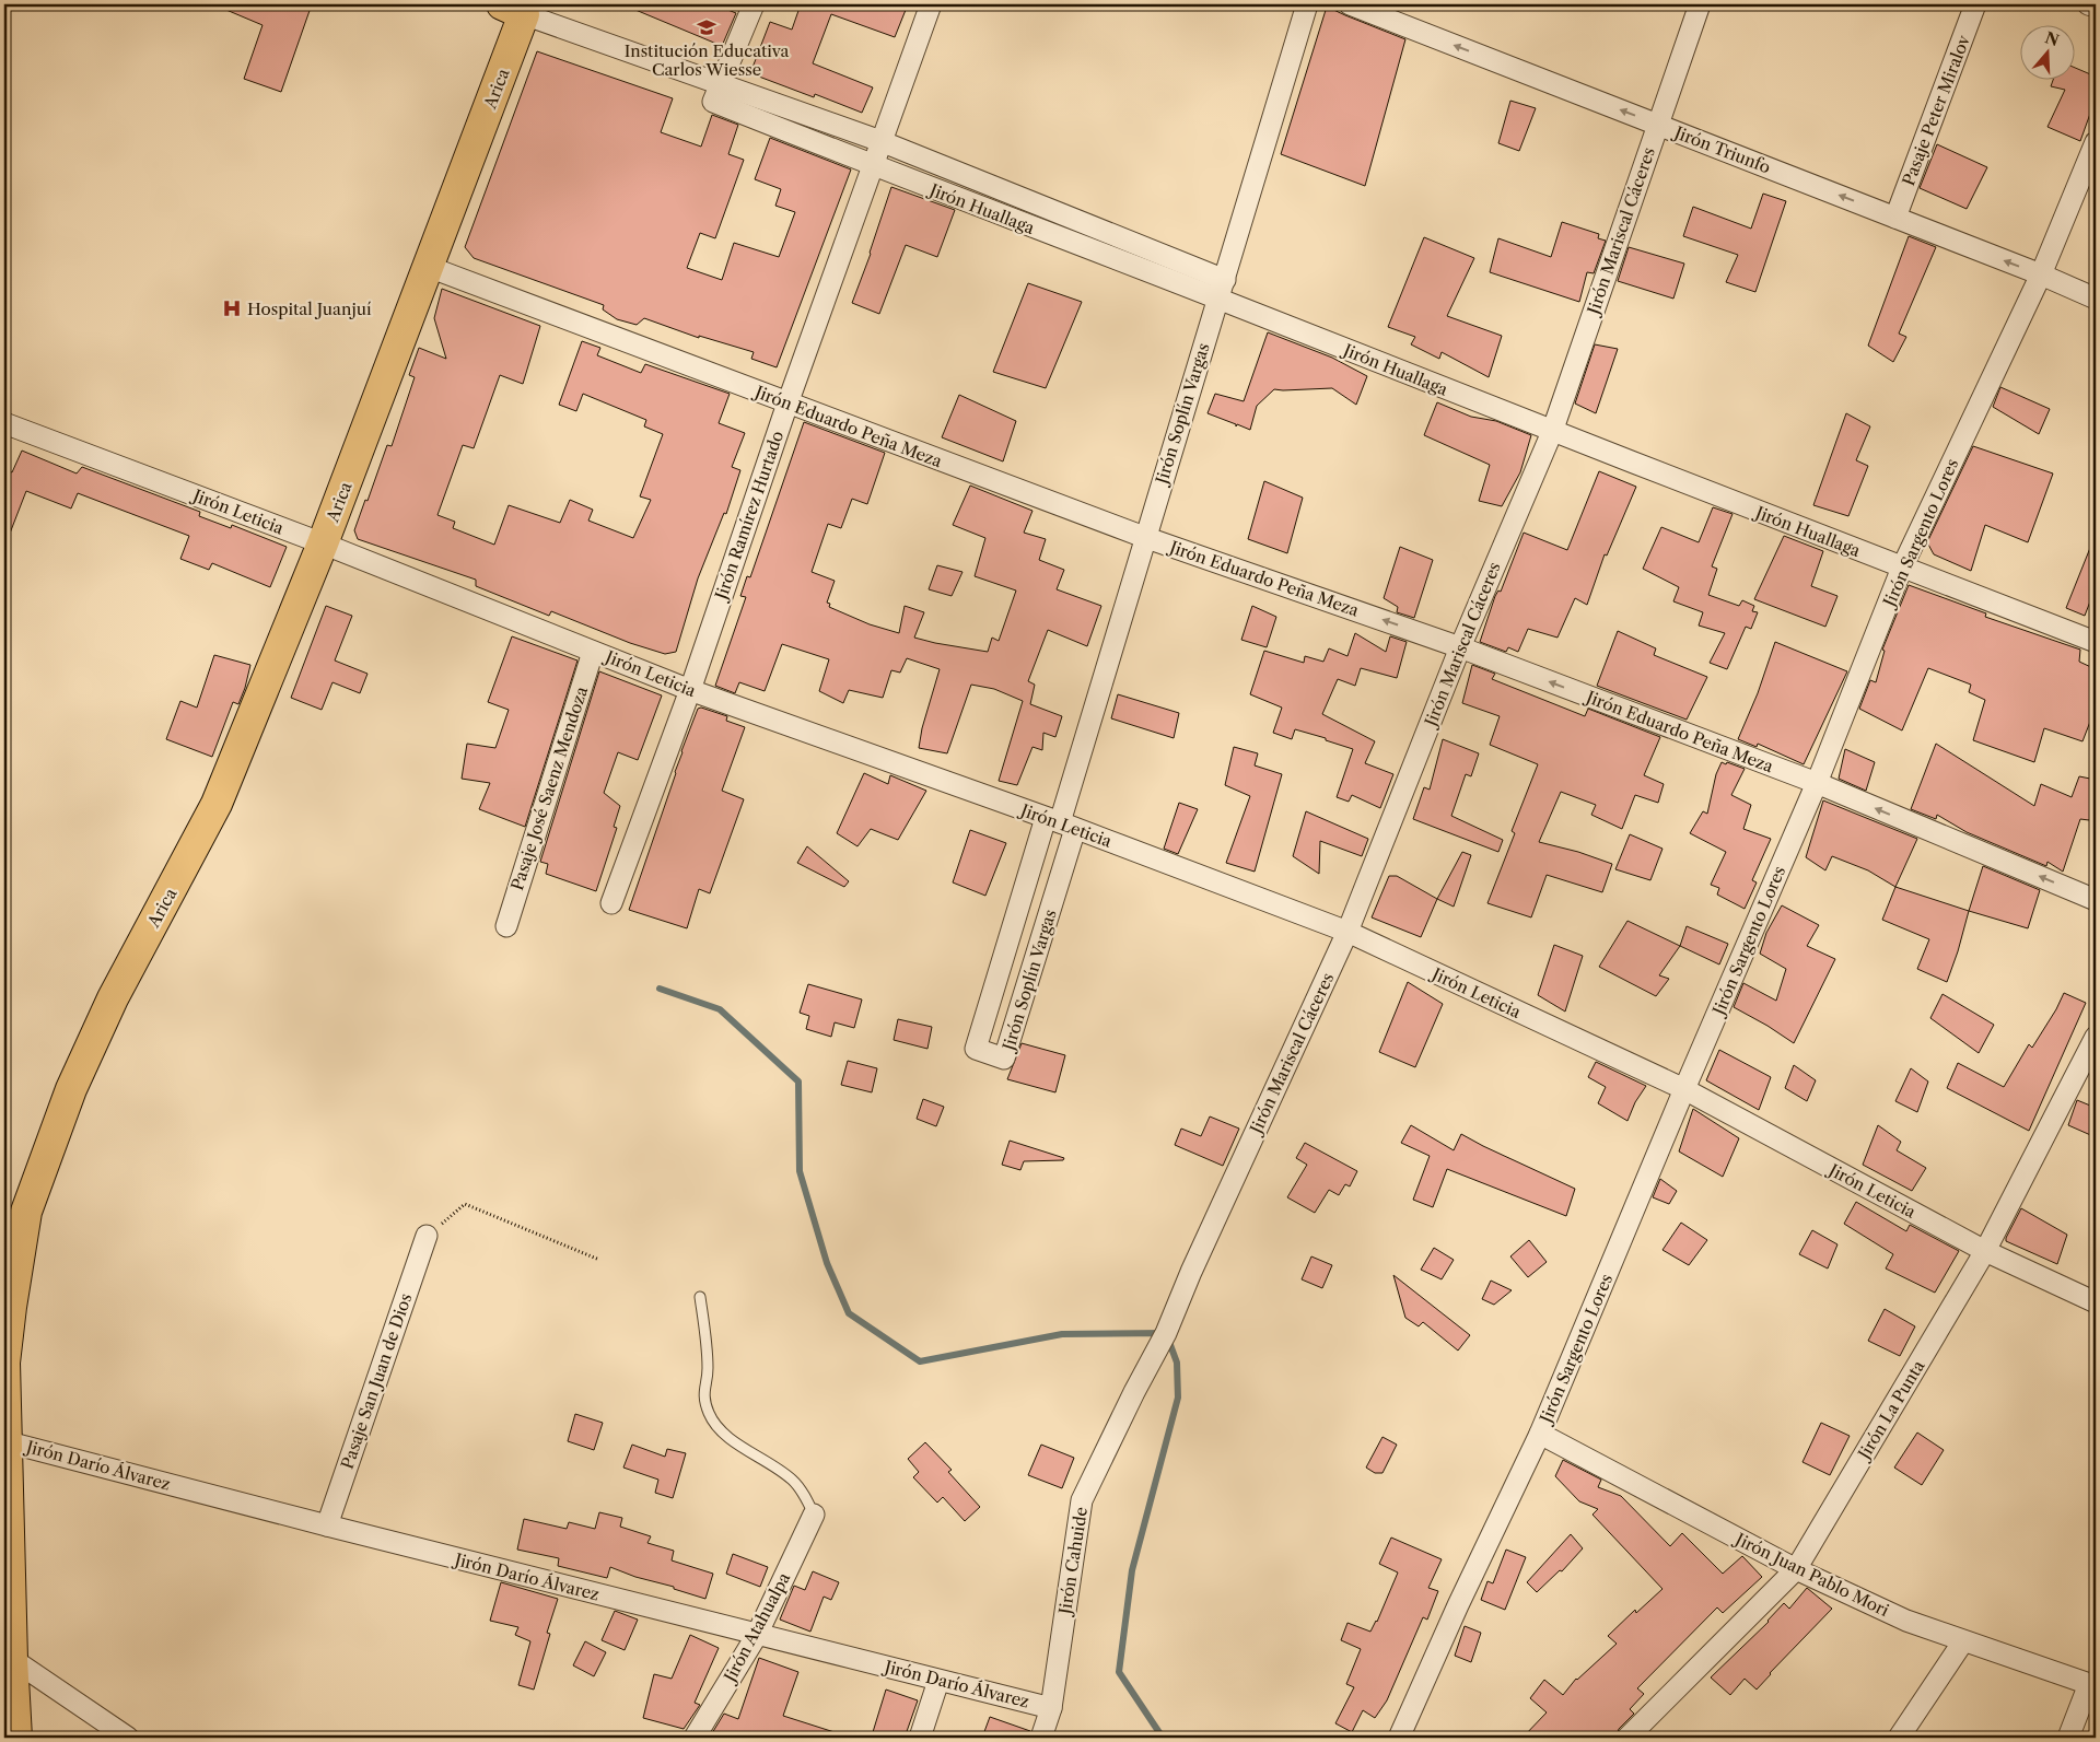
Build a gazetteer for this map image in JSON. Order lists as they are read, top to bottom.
{
  "streets": {
    "highway": ["Arica"],
    "street": [
      "Pasaje Peter Miralov",
      "Jirón Triunfo",
      "Jirón Huallaga",
      "Jirón Mariscal Cáceres",
      "Jirón Soplín Vargas",
      "Jirón Eduardo Peña Meza",
      "Jirón Leticia",
      "Jirón Ramírez Hurtado",
      "Jirón Sargento Lores",
      "Pasaje José Saenz Mendoza",
      "Pasaje San Juan de Dios",
      "Jirón La Punta",
      "Jirón Darío Álvarez",
      "Jirón Cahuide",
      "Jirón Juan Pablo Mori",
      "Jirón Atahualpa"
    ]
  },
  "crossings": [
    ["Arica", "Jirón Huallaga"],
    ["Arica", "Jirón Eduardo Peña Meza"],
    ["Arica", "Jirón Leticia"],
    ["Arica", "Jirón Darío Álvarez"],
    ["Pasaje Peter Miralov", "Jirón Triunfo"],
    ["Jirón Triunfo", "Jirón Mariscal Cáceres"],
    ["Jirón Triunfo", "Jirón Sargento Lores"],
    ["Jirón Huallaga", "Jirón Mariscal Cáceres"],
    ["Jirón Huallaga", "Jirón Soplín Vargas"],
    ["Jirón Huallaga", "Jirón Ramírez Hurtado"],
    ["Jirón Huallaga", "Jirón Sargento Lores"],
    ["Jirón Mariscal Cáceres", "Jirón Eduardo Peña Meza"],
    ["Jirón Mariscal Cáceres", "Jirón Leticia"],
    ["Jirón Mariscal Cáceres", "Jirón Cahuide"],
    ["Jirón Soplín Vargas", "Jirón Eduardo Peña Meza"],
    ["Jirón Soplín Vargas", "Jirón Leticia"],
    ["Jirón Eduardo Peña Meza", "Jirón Ramírez Hurtado"],
    ["Jirón Eduardo Peña Meza", "Jirón Sargento Lores"],
    ["Jirón Leticia", "Jirón Ramírez Hurtado"],
    ["Jirón Leticia", "Jirón Sargento Lores"],
    ["Jirón Leticia", "Pasaje José Saenz Mendoza"],
    ["Jirón Leticia", "Jirón La Punta"],
    ["Jirón Sargento Lores", "Jirón Juan Pablo Mori"],
    ["Pasaje San Juan de Dios", "Jirón Darío Álvarez"],
    ["Jirón La Punta", "Jirón Juan Pablo Mori"],
    ["Jirón Darío Álvarez", "Jirón Cahuide"],
    ["Jirón Darío Álvarez", "Jirón Atahualpa"]
  ],
  "one_way": ["Jirón Triunfo", "Jirón Eduardo Peña Meza"],
  "places": {
    "school or university": ["Institución Educativa Carlos Wiesse"],
    "hospital": ["Hospital Juanjuí"]
  },
  "north": "top"
}
